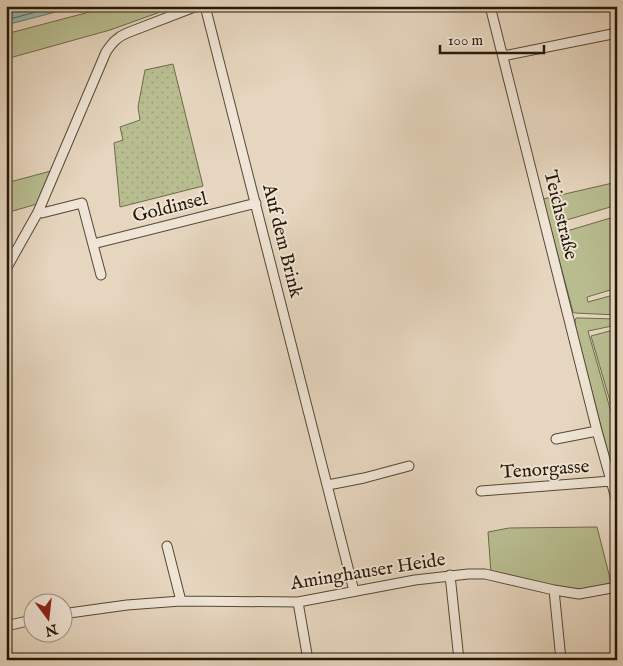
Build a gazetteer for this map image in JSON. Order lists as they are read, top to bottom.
{
  "streets": {
    "street": [
      "Goldinsel",
      "Teichstraße",
      "Auf dem Brink",
      "Tenorgasse",
      "Aminghauser Heide"
    ]
  },
  "crossings": [
    ["Goldinsel", "Auf dem Brink"],
    ["Teichstraße", "Tenorgasse"],
    ["Auf dem Brink", "Aminghauser Heide"]
  ],
  "scale_bar": "100 m",
  "north": "bottom"
}
